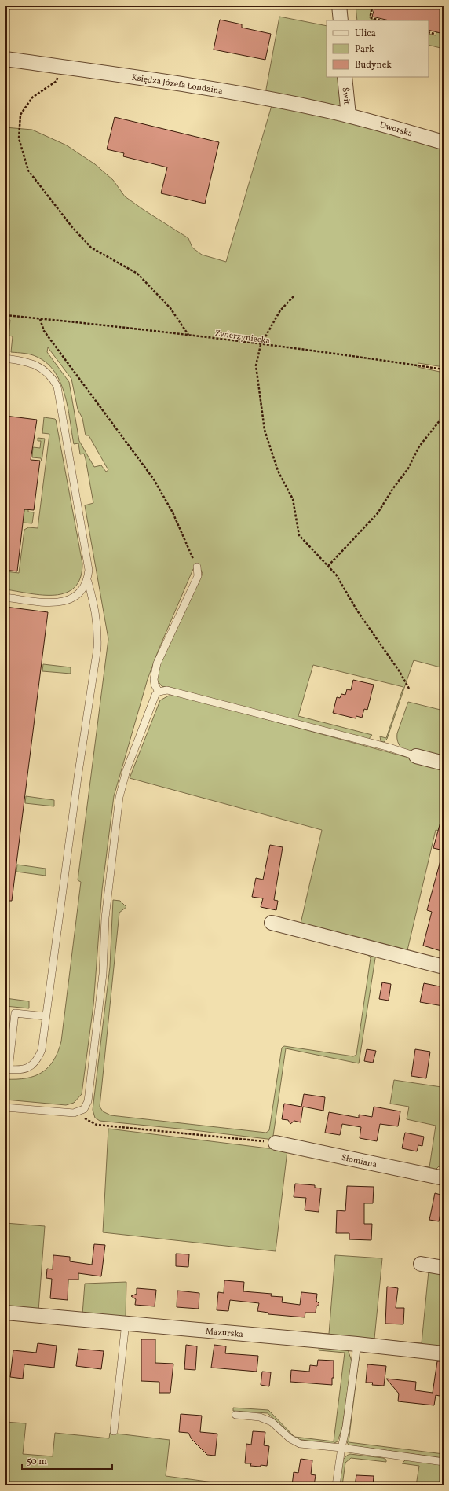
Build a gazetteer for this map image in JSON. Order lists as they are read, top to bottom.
{
  "streets": {
    "street": [
      "Księdza Józefa Londzina",
      "Świt",
      "Dworska",
      "Słomiana",
      "Mazurska"
    ],
    "path": ["Zwierzyniecka"]
  },
  "crossings": [
    ["Księdza Józefa Londzina", "Świt"],
    ["Księdza Józefa Londzina", "Dworska"],
    ["Świt", "Dworska"]
  ],
  "legend": ["Ulica", "Park", "Budynek"],
  "scale_bar": "50 m"
}
